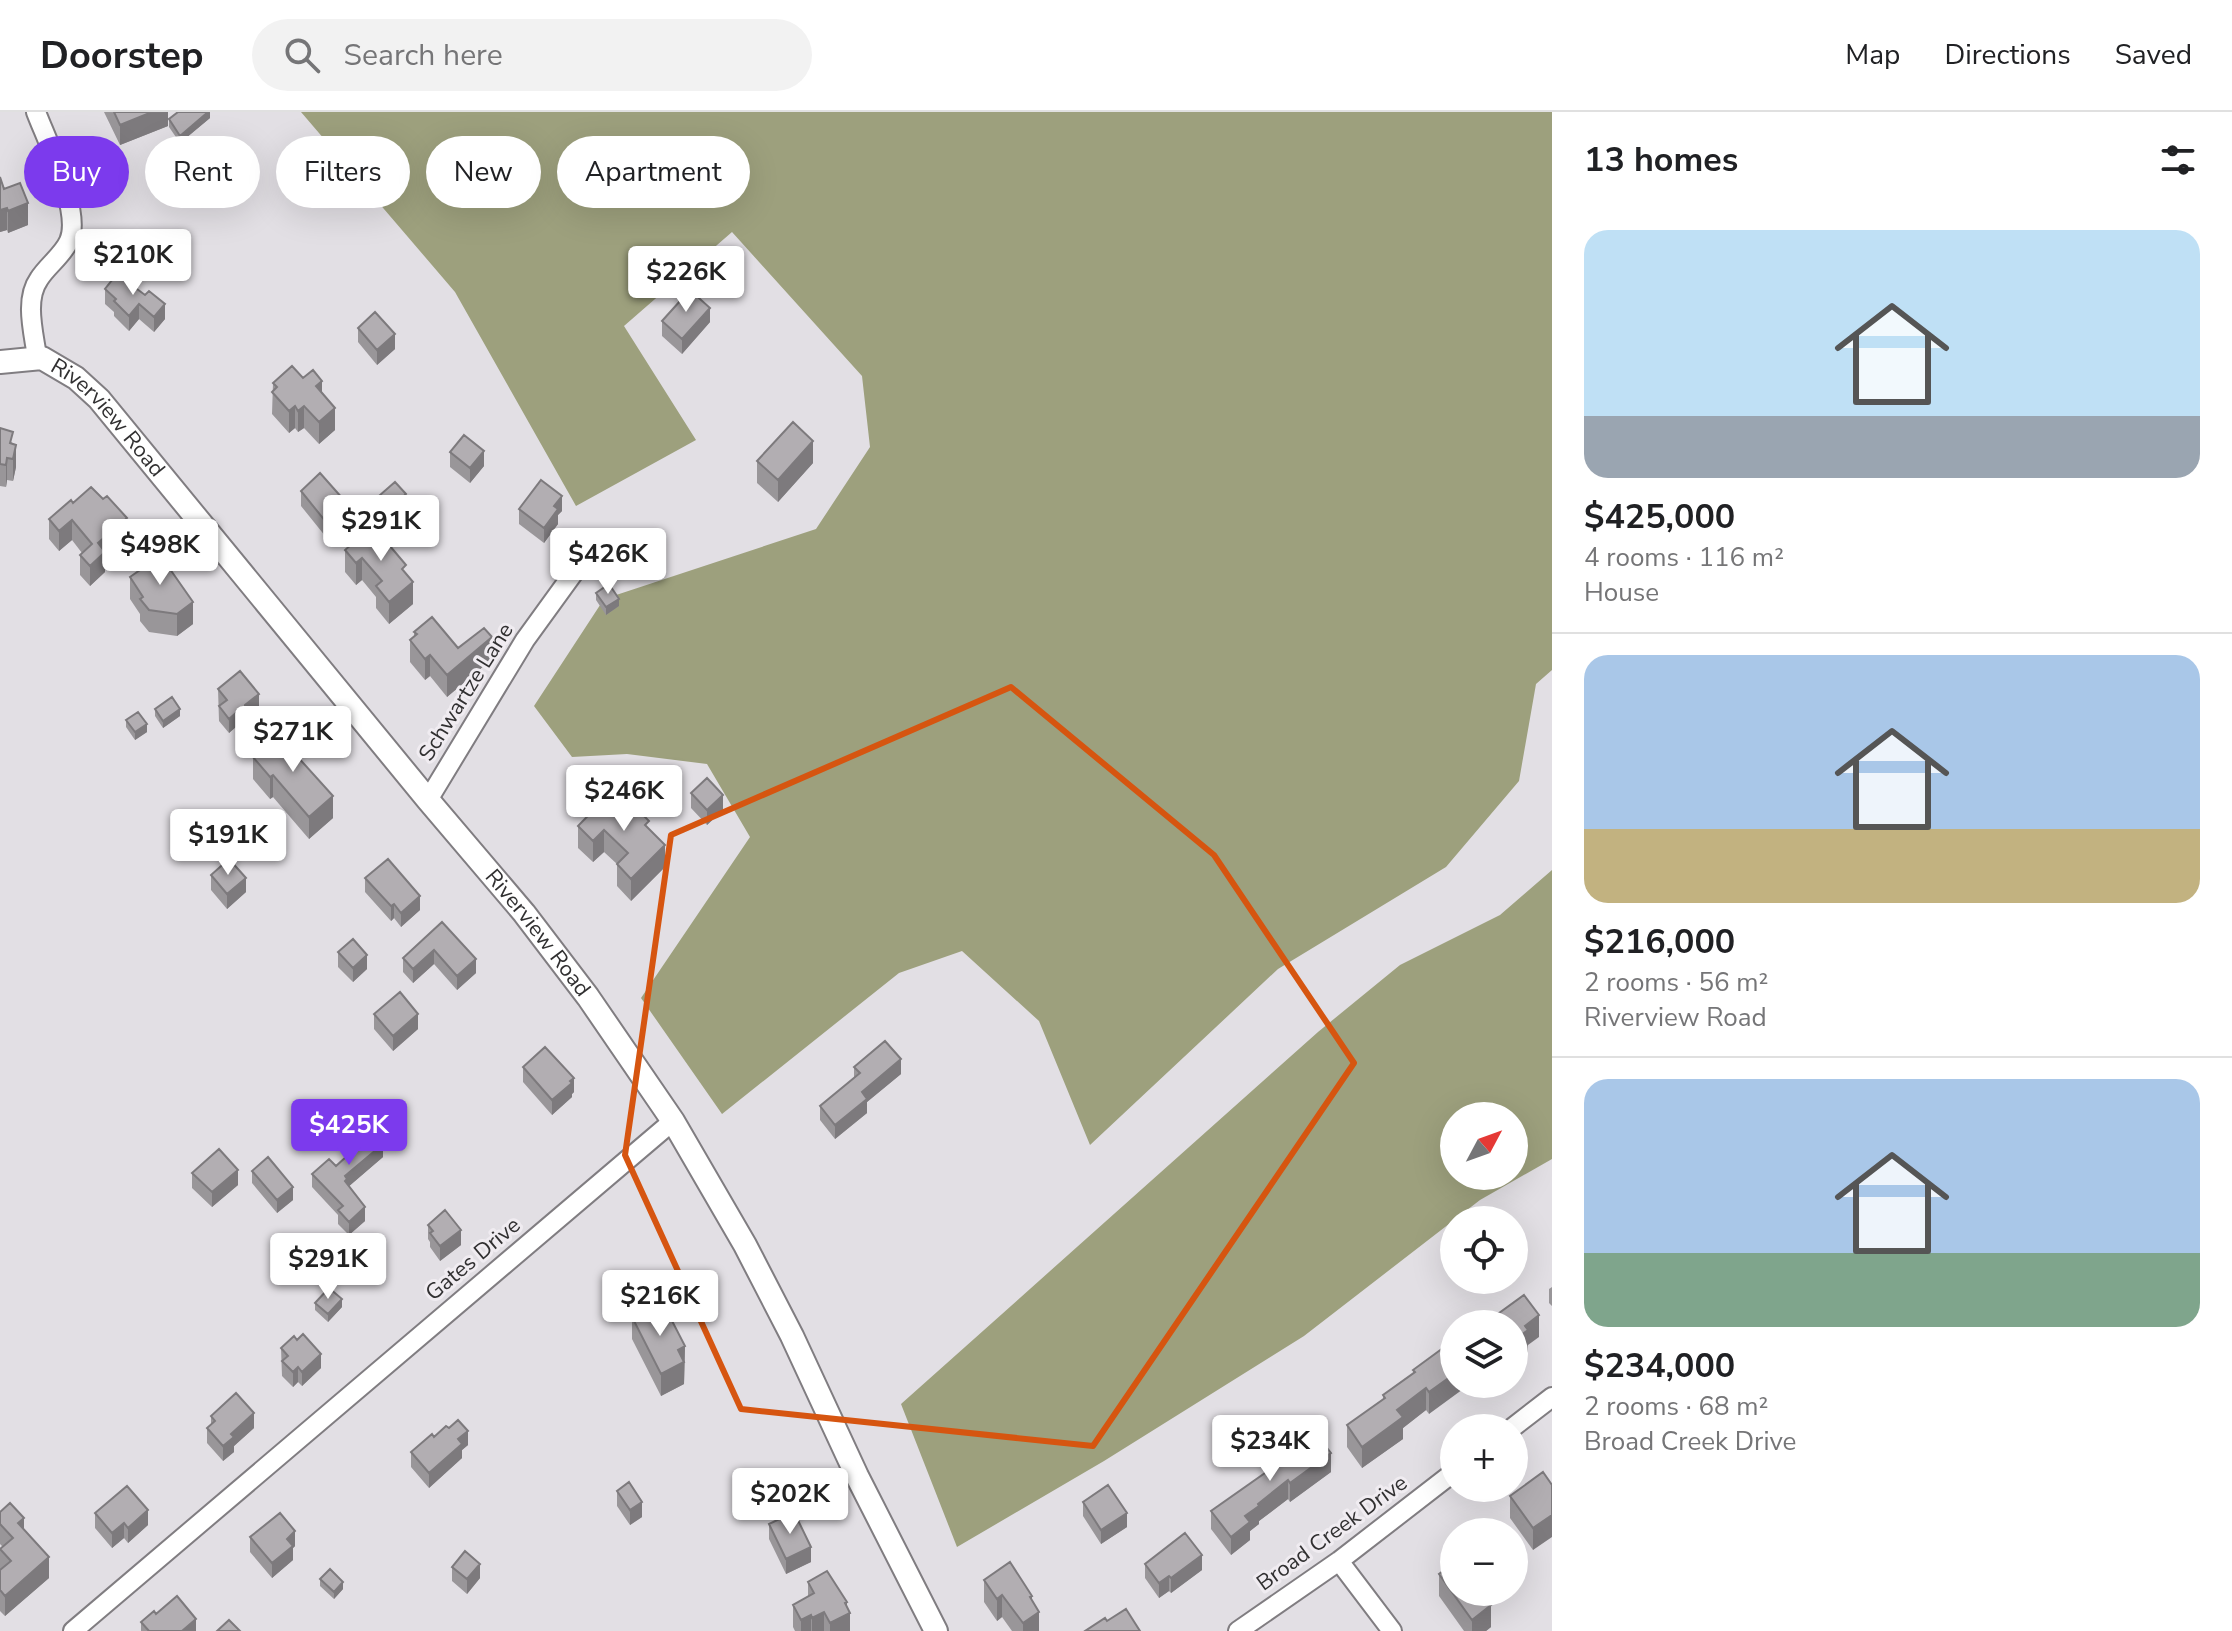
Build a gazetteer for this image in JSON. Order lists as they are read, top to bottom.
{
  "streets": {
    "street": [
      "Riverview Road",
      "Schwartze Lane",
      "Gates Drive",
      "Broad Creek Drive"
    ]
  },
  "crossings": [
    ["Riverview Road", "Schwartze Lane"],
    ["Riverview Road", "Gates Drive"]
  ],
  "north": "top right",
  "page": {
    "header": "Doorstep",
    "search": "Search here",
    "nav": ["Map", "Directions", "Saved"],
    "heading": "13 homes",
    "chip": [
      "Buy",
      "Rent",
      "Filters",
      "New",
      "Apartment"
    ],
    "list": [
      {
        "name": "$425,000",
        "note": "4 rooms · 116 m² · House"
      },
      {
        "name": "$216,000",
        "note": "2 rooms · 56 m² · Riverview Road"
      },
      {
        "name": "$234,000",
        "note": "2 rooms · 68 m² · Broad Creek Drive"
      }
    ],
    "price": [
      "$210K",
      "$226K",
      "$291K",
      "$498K",
      "$426K",
      "$271K",
      "$246K",
      "$191K",
      "$425K",
      "$291K",
      "$216K",
      "$234K",
      "$202K"
    ],
    "map_buttons": ["+", "−"]
  }
}
